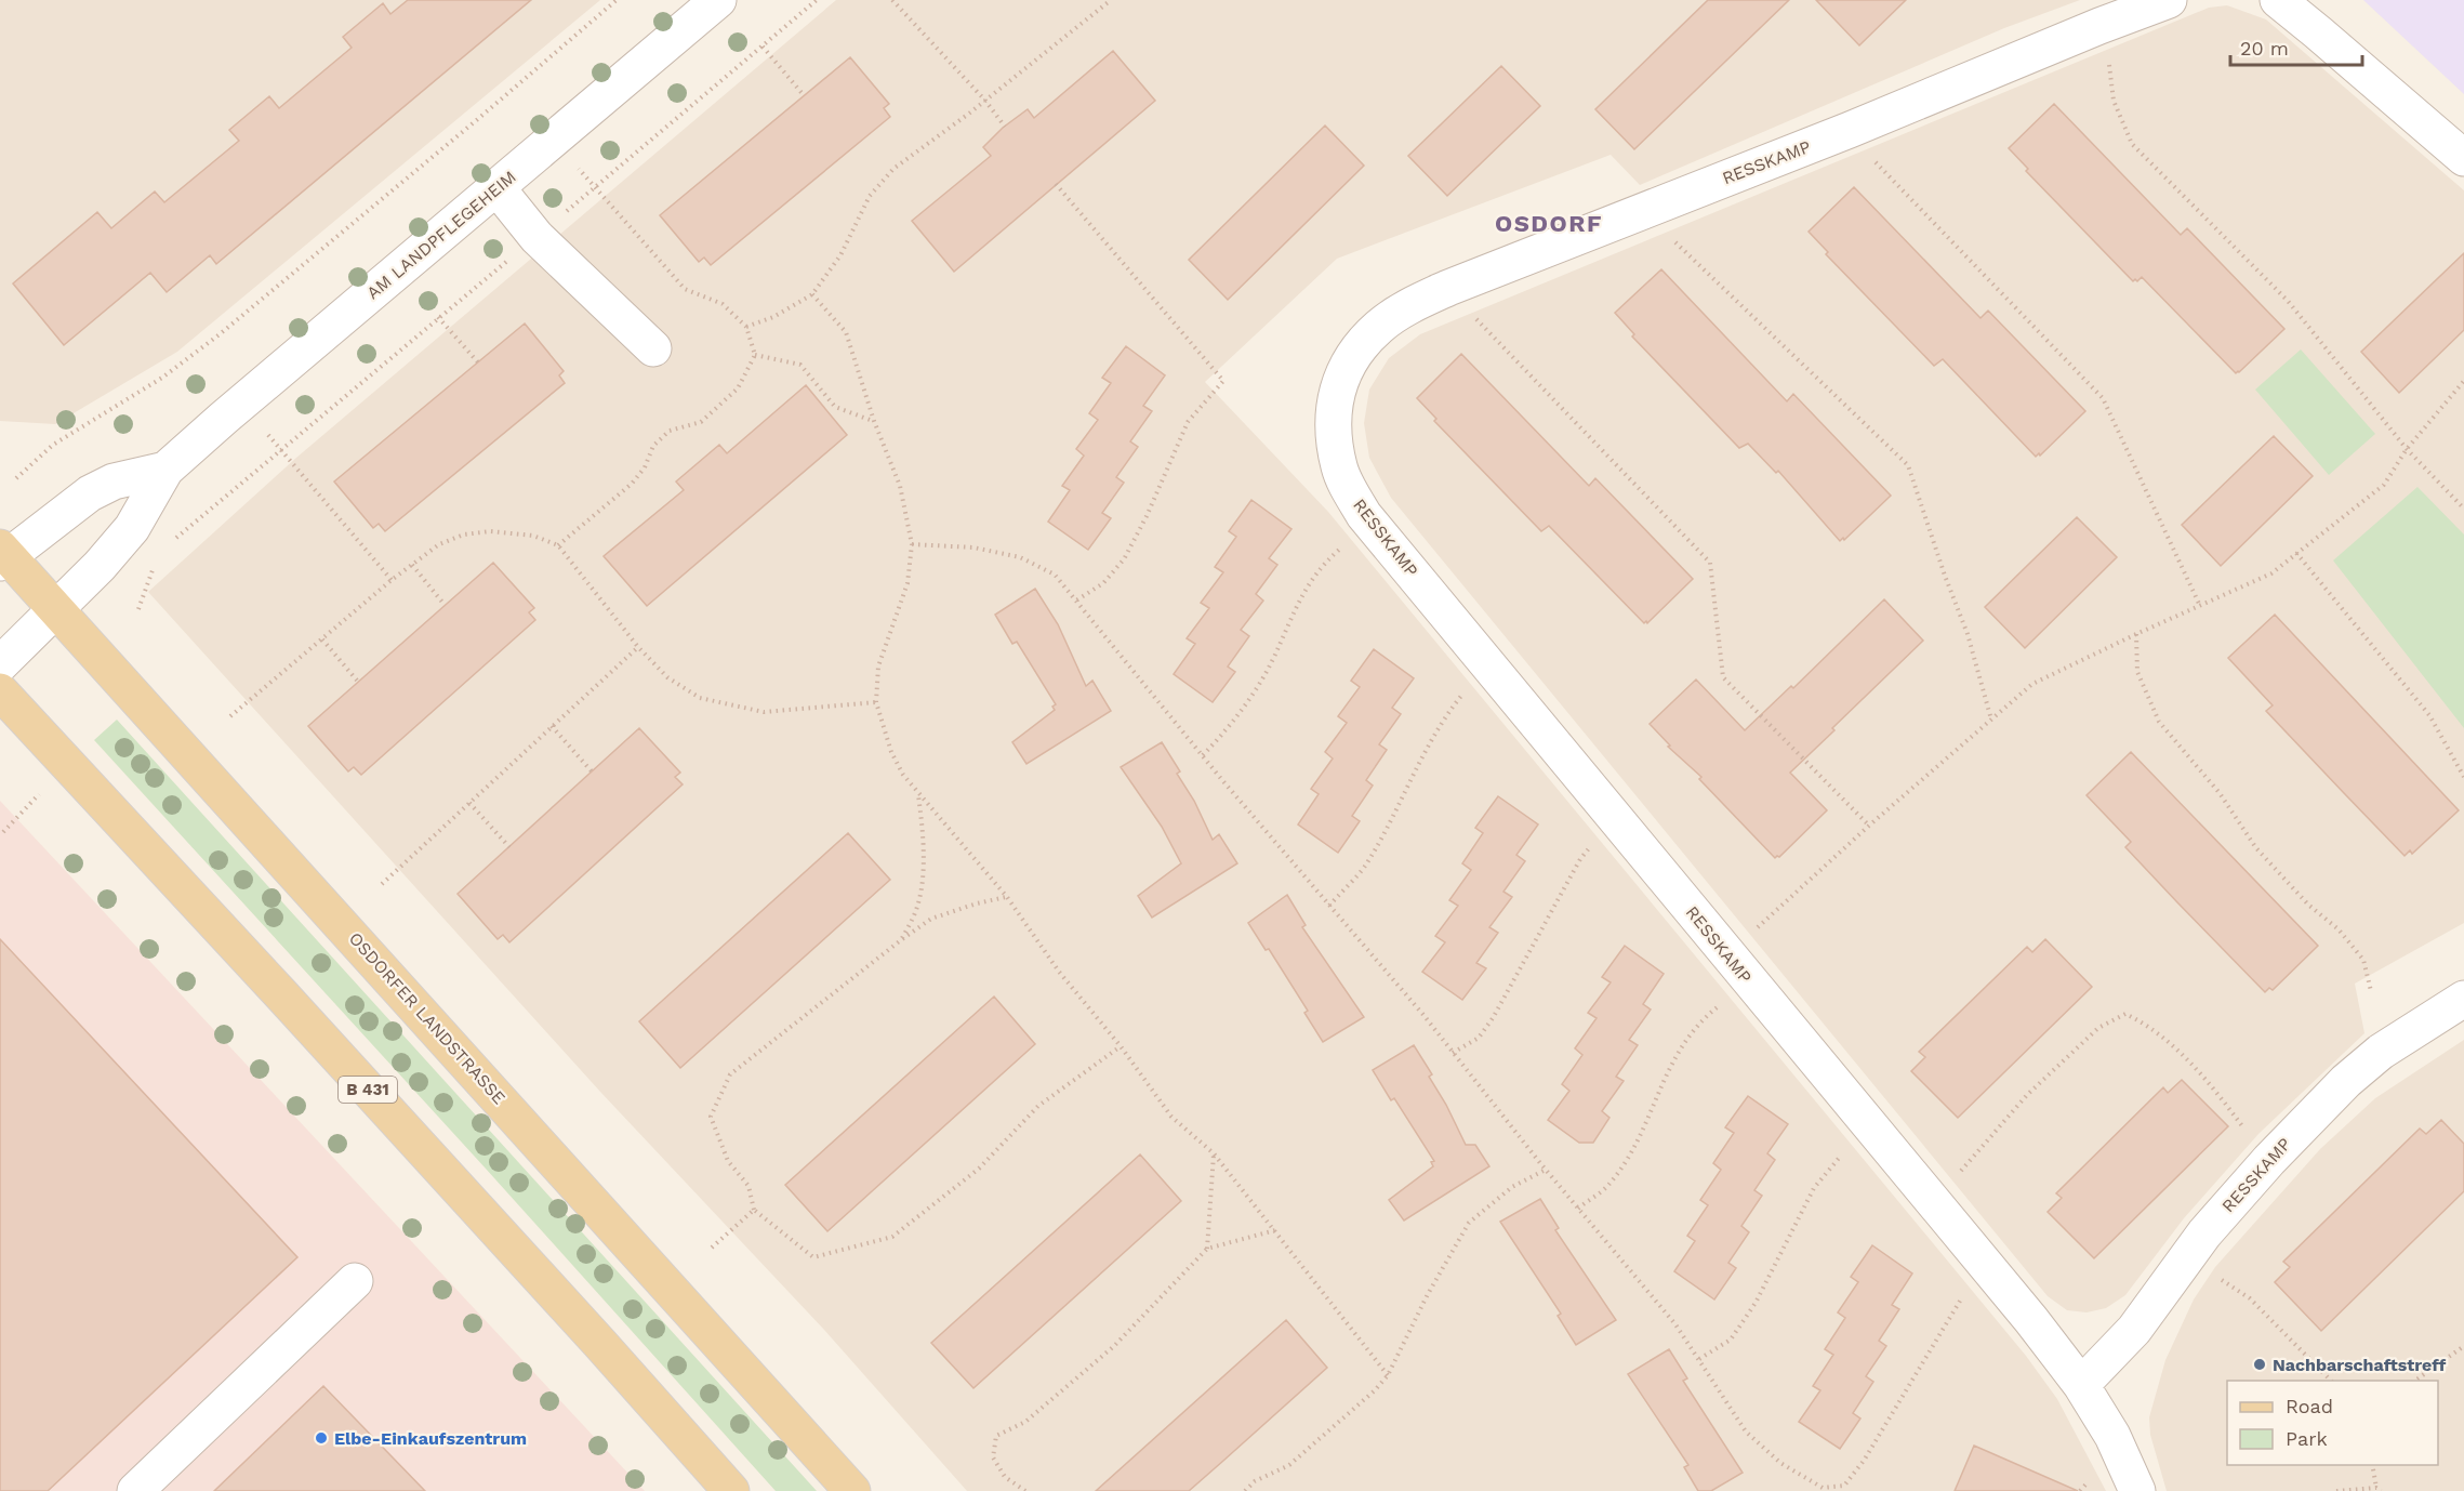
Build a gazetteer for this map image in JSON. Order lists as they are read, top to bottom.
{
  "streets": {
    "main road": ["OSDORFER LANDSTRASSE", "B 431"],
    "street": ["RESSKAMP", "AM LANDPFLEGEHEIM"]
  },
  "crossings": [
    ["AM LANDPFLEGEHEIM", "OSDORFER LANDSTRASSE"]
  ],
  "districts": ["OSDORF"],
  "places": ["Nachbarschaftstreff", "Elbe-Einkaufszentrum"],
  "legend": ["Road", "Park"],
  "scale_bar": "20 m"
}
